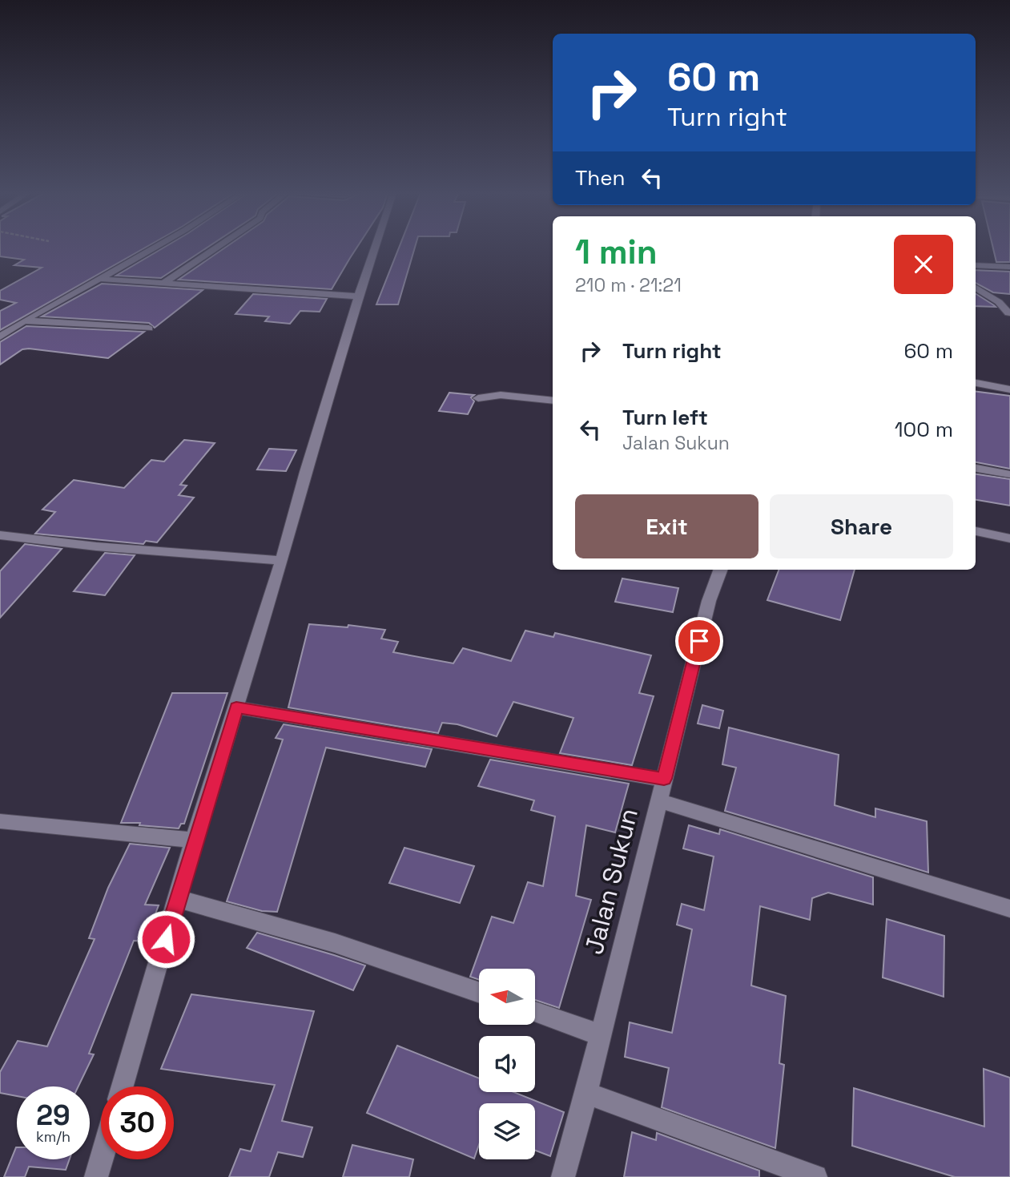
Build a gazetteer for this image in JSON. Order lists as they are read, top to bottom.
{
  "streets": {
    "street": ["Jalan Sukun"]
  },
  "north": "left",
  "page": {
    "turn": ["60 m", "Turn right"],
    "then": "Then",
    "heading": ["1 min", "210 m · 21:21"],
    "list": [
      {
        "name": "Turn right",
        "value": "60 m"
      },
      {
        "name": "Turn left",
        "note": "Jalan Sukun",
        "value": "100 m"
      }
    ],
    "buttons": ["Exit", "Share"],
    "speed": "29 km/h",
    "limit": "30"
  }
}
